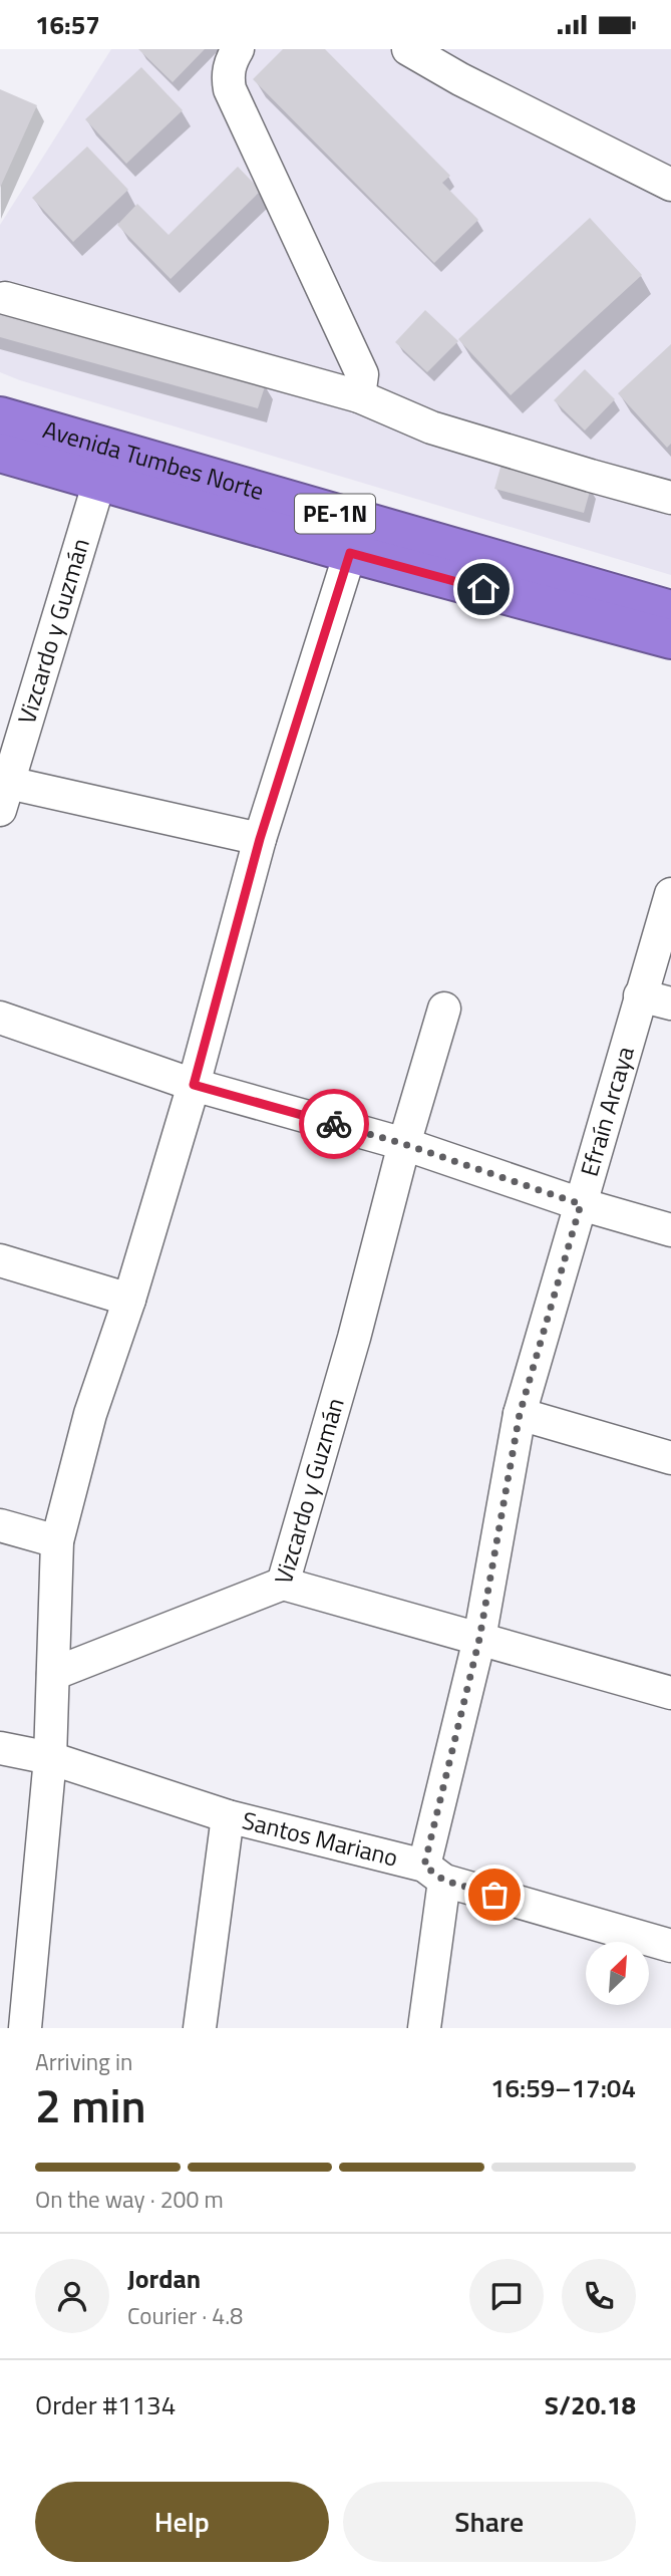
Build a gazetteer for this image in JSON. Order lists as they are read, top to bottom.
{
  "streets": {
    "highway": ["Avenida Tumbes Norte", "PE-1N"],
    "street": ["Vizcardo y Guzmán", "Efraín Arcaya", "Santos Mariano"]
  },
  "crossings": [
    ["Avenida Tumbes Norte", "Vizcardo y Guzmán"],
    ["Vizcardo y Guzmán", "Efraín Arcaya"],
    ["Efraín Arcaya", "Santos Mariano"]
  ],
  "north": "top right",
  "page": {
    "status": "16:57",
    "heading": ["2 min", "Arriving in", "16:59–17:04"],
    "panel": [
      "Jordan",
      "Courier · 4.8",
      "Order #1134",
      "S/20.18"
    ],
    "bar": "On the way · 200 m",
    "buttons": ["Help", "Share"]
  }
}
